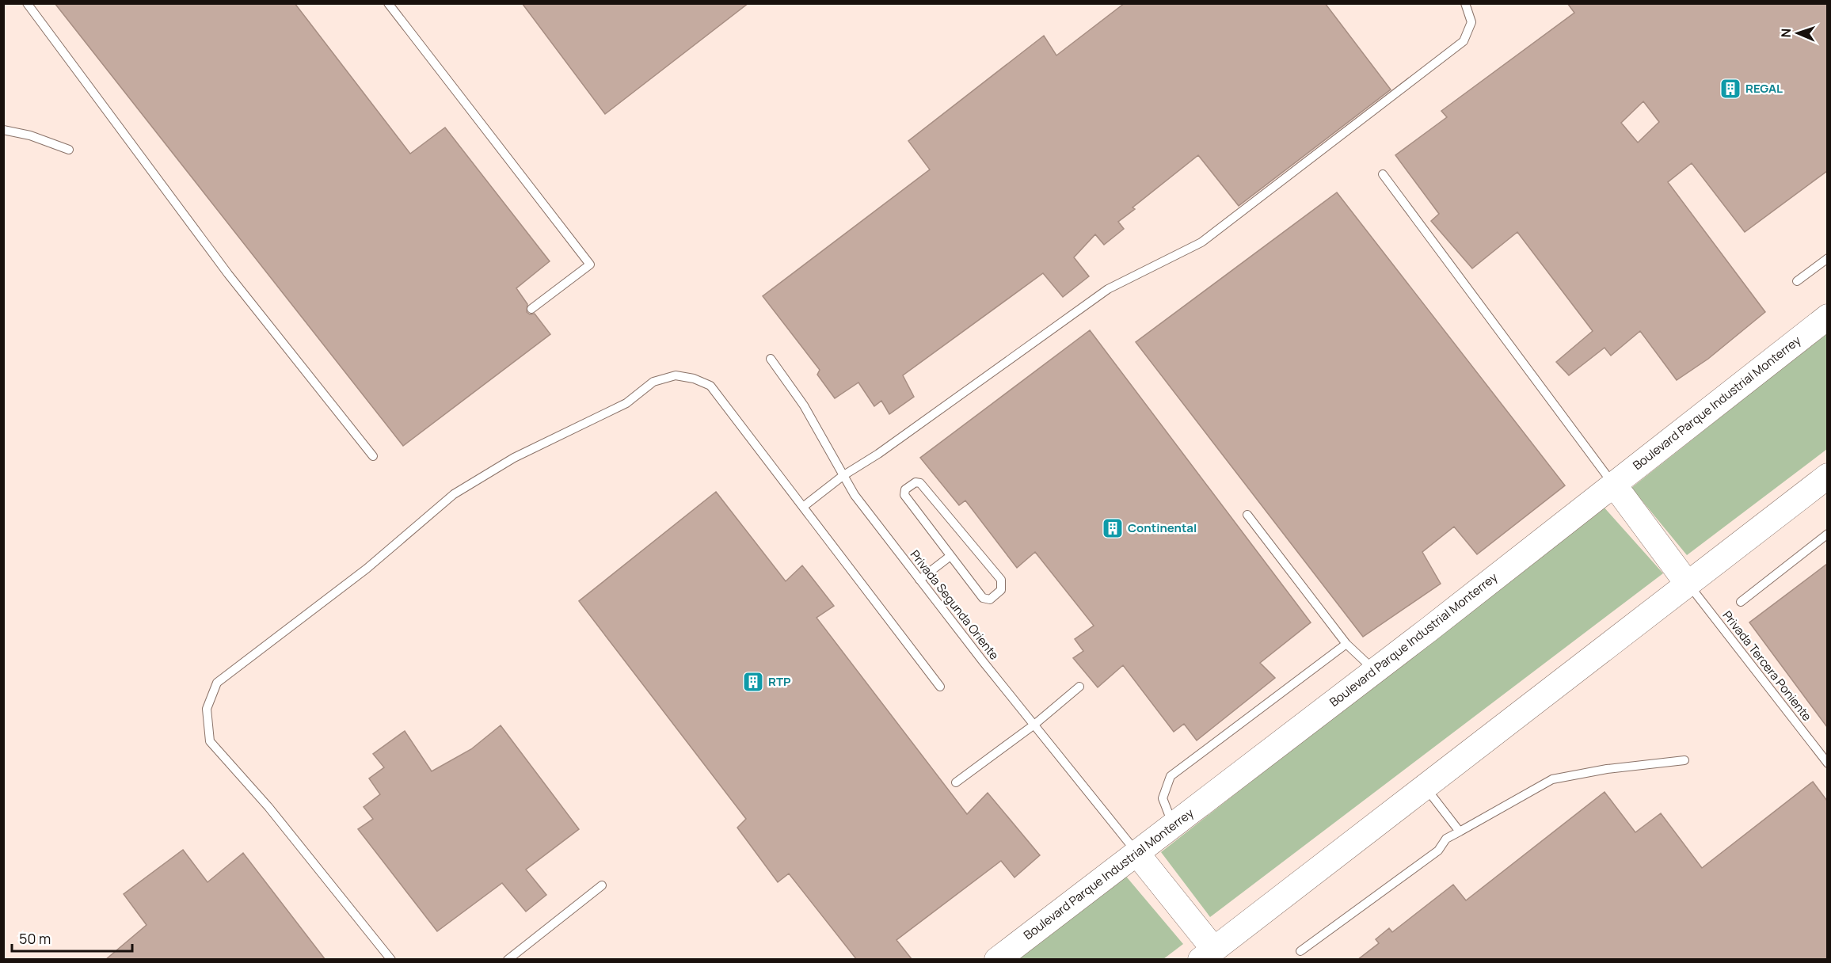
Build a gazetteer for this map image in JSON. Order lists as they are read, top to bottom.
{
  "streets": {
    "street": ["Boulevard Parque Industrial Monterrey"],
    "lane": ["Privada Segunda Oriente", "Privada Tercera Poniente"]
  },
  "crossings": [
    ["Boulevard Parque Industrial Monterrey", "Privada Segunda Oriente"]
  ],
  "places": {
    "building": ["REGAL", "Continental", "RTP"]
  },
  "scale_bar": "50 m",
  "north": "left"
}
